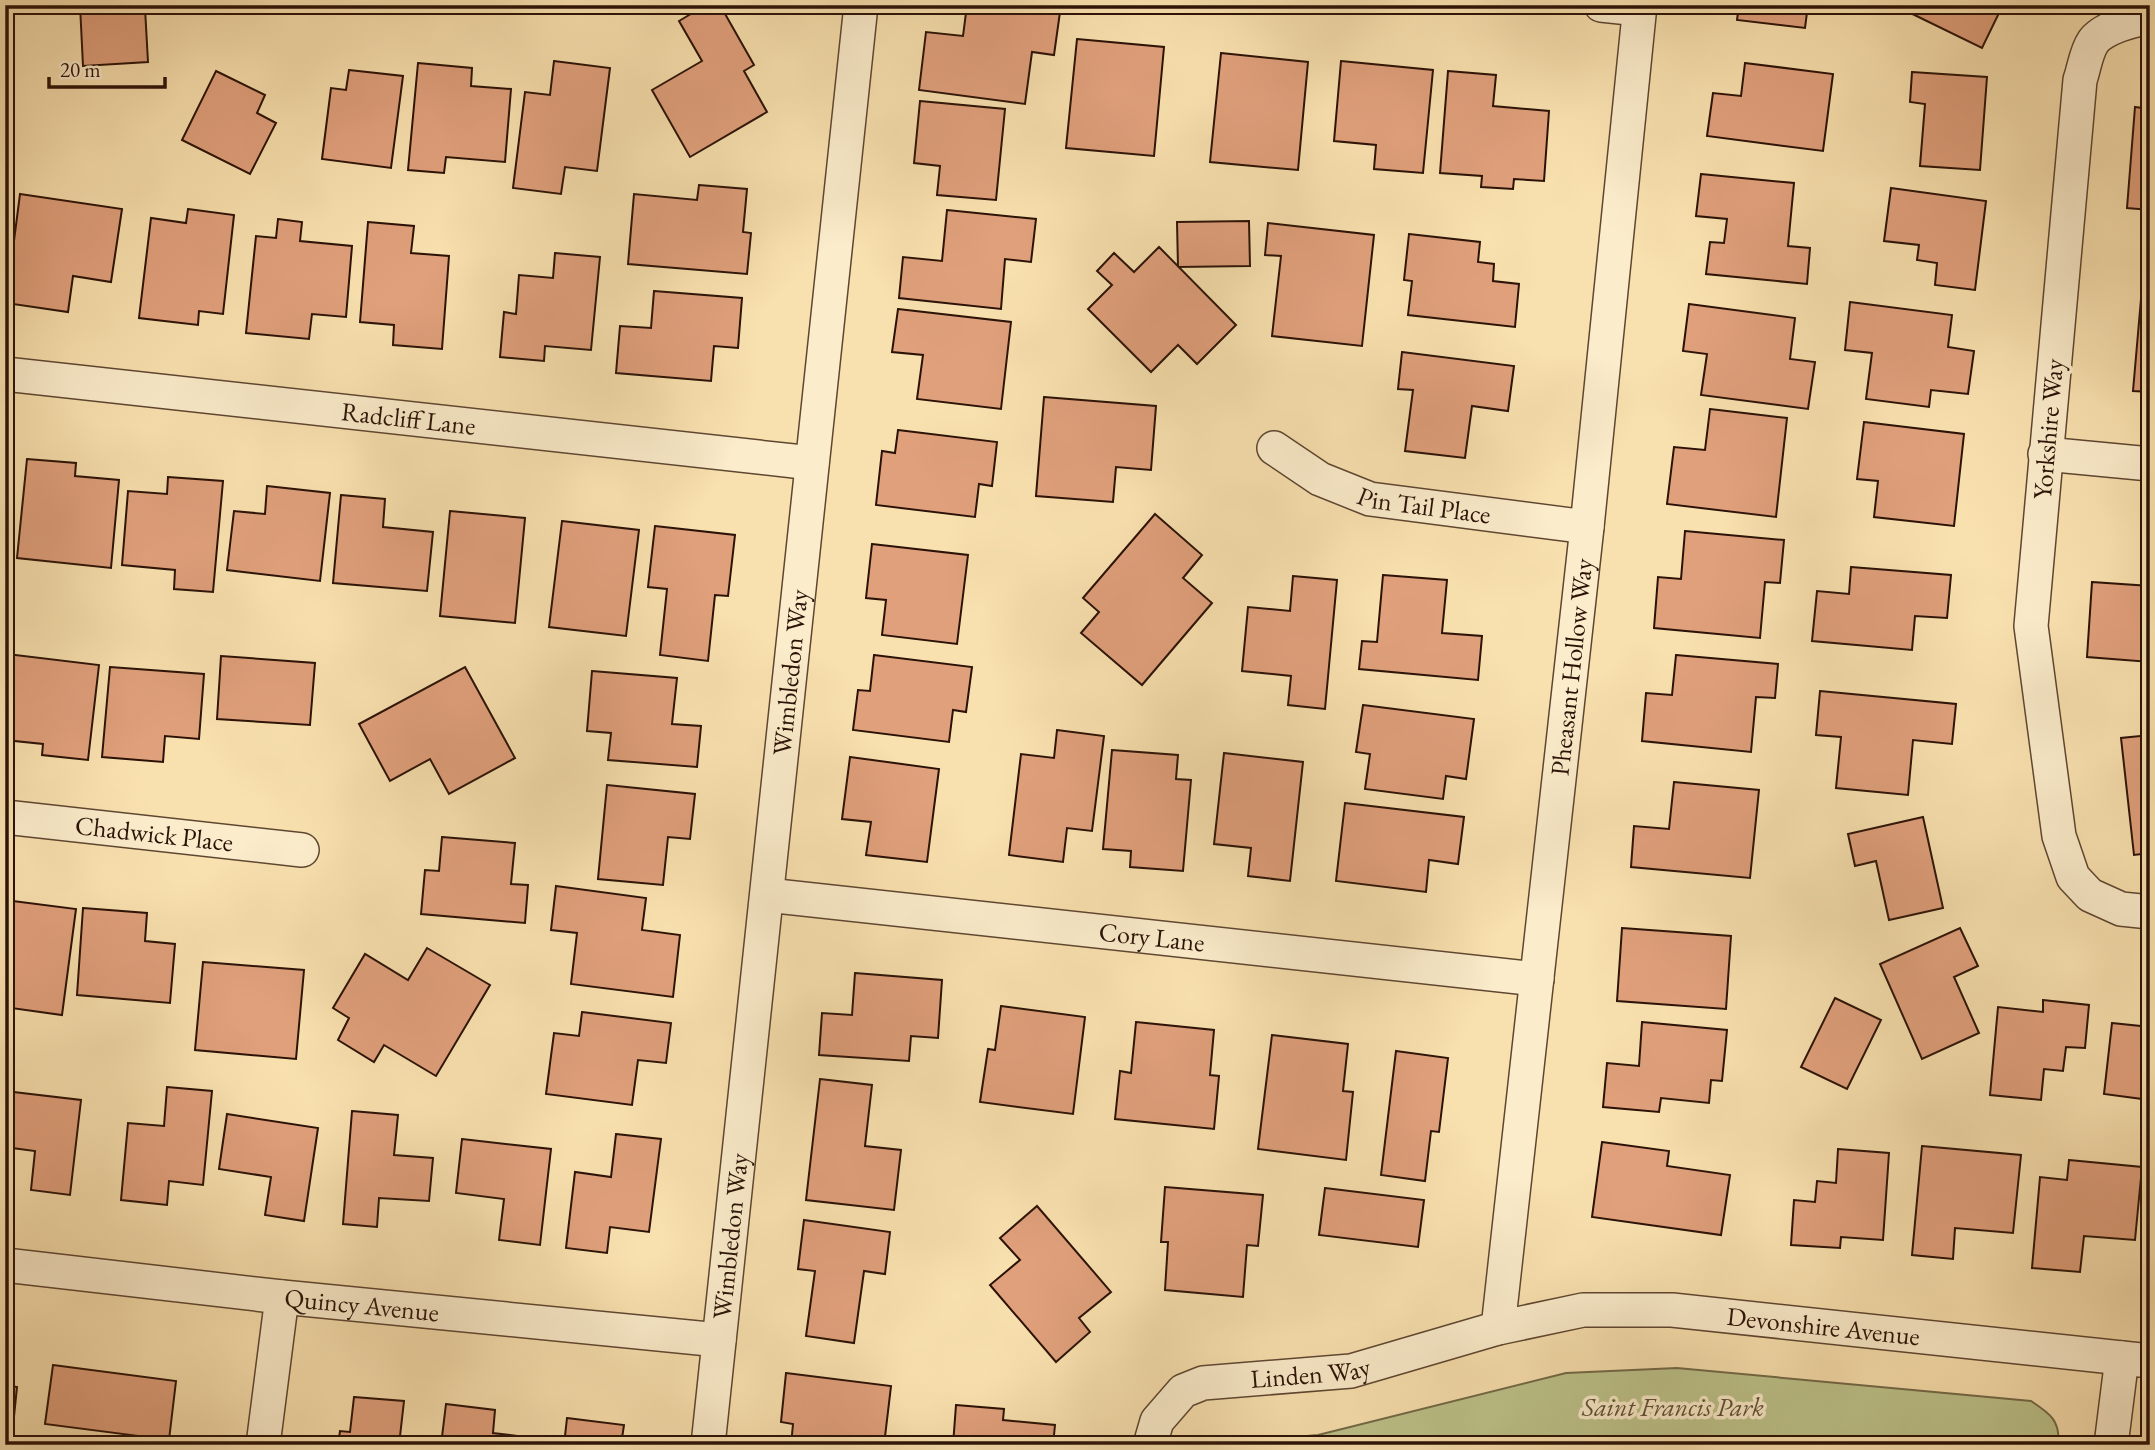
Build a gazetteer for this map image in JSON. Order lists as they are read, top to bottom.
{
  "streets": {
    "street": [
      "Radcliff Lane",
      "Yorkshire Way",
      "Pin Tail Place",
      "Pheasant Hollow Way",
      "Wimbledon Way",
      "Chadwick Place",
      "Cory Lane",
      "Quincy Avenue",
      "Devonshire Avenue",
      "Linden Way"
    ]
  },
  "crossings": [
    ["Radcliff Lane", "Wimbledon Way"],
    ["Pin Tail Place", "Pheasant Hollow Way"],
    ["Pheasant Hollow Way", "Cory Lane"],
    ["Pheasant Hollow Way", "Devonshire Avenue"],
    ["Pheasant Hollow Way", "Linden Way"],
    ["Wimbledon Way", "Cory Lane"],
    ["Wimbledon Way", "Quincy Avenue"],
    ["Devonshire Avenue", "Linden Way"]
  ],
  "parks": ["Saint Francis Park"],
  "scale_bar": "20 m"
}
